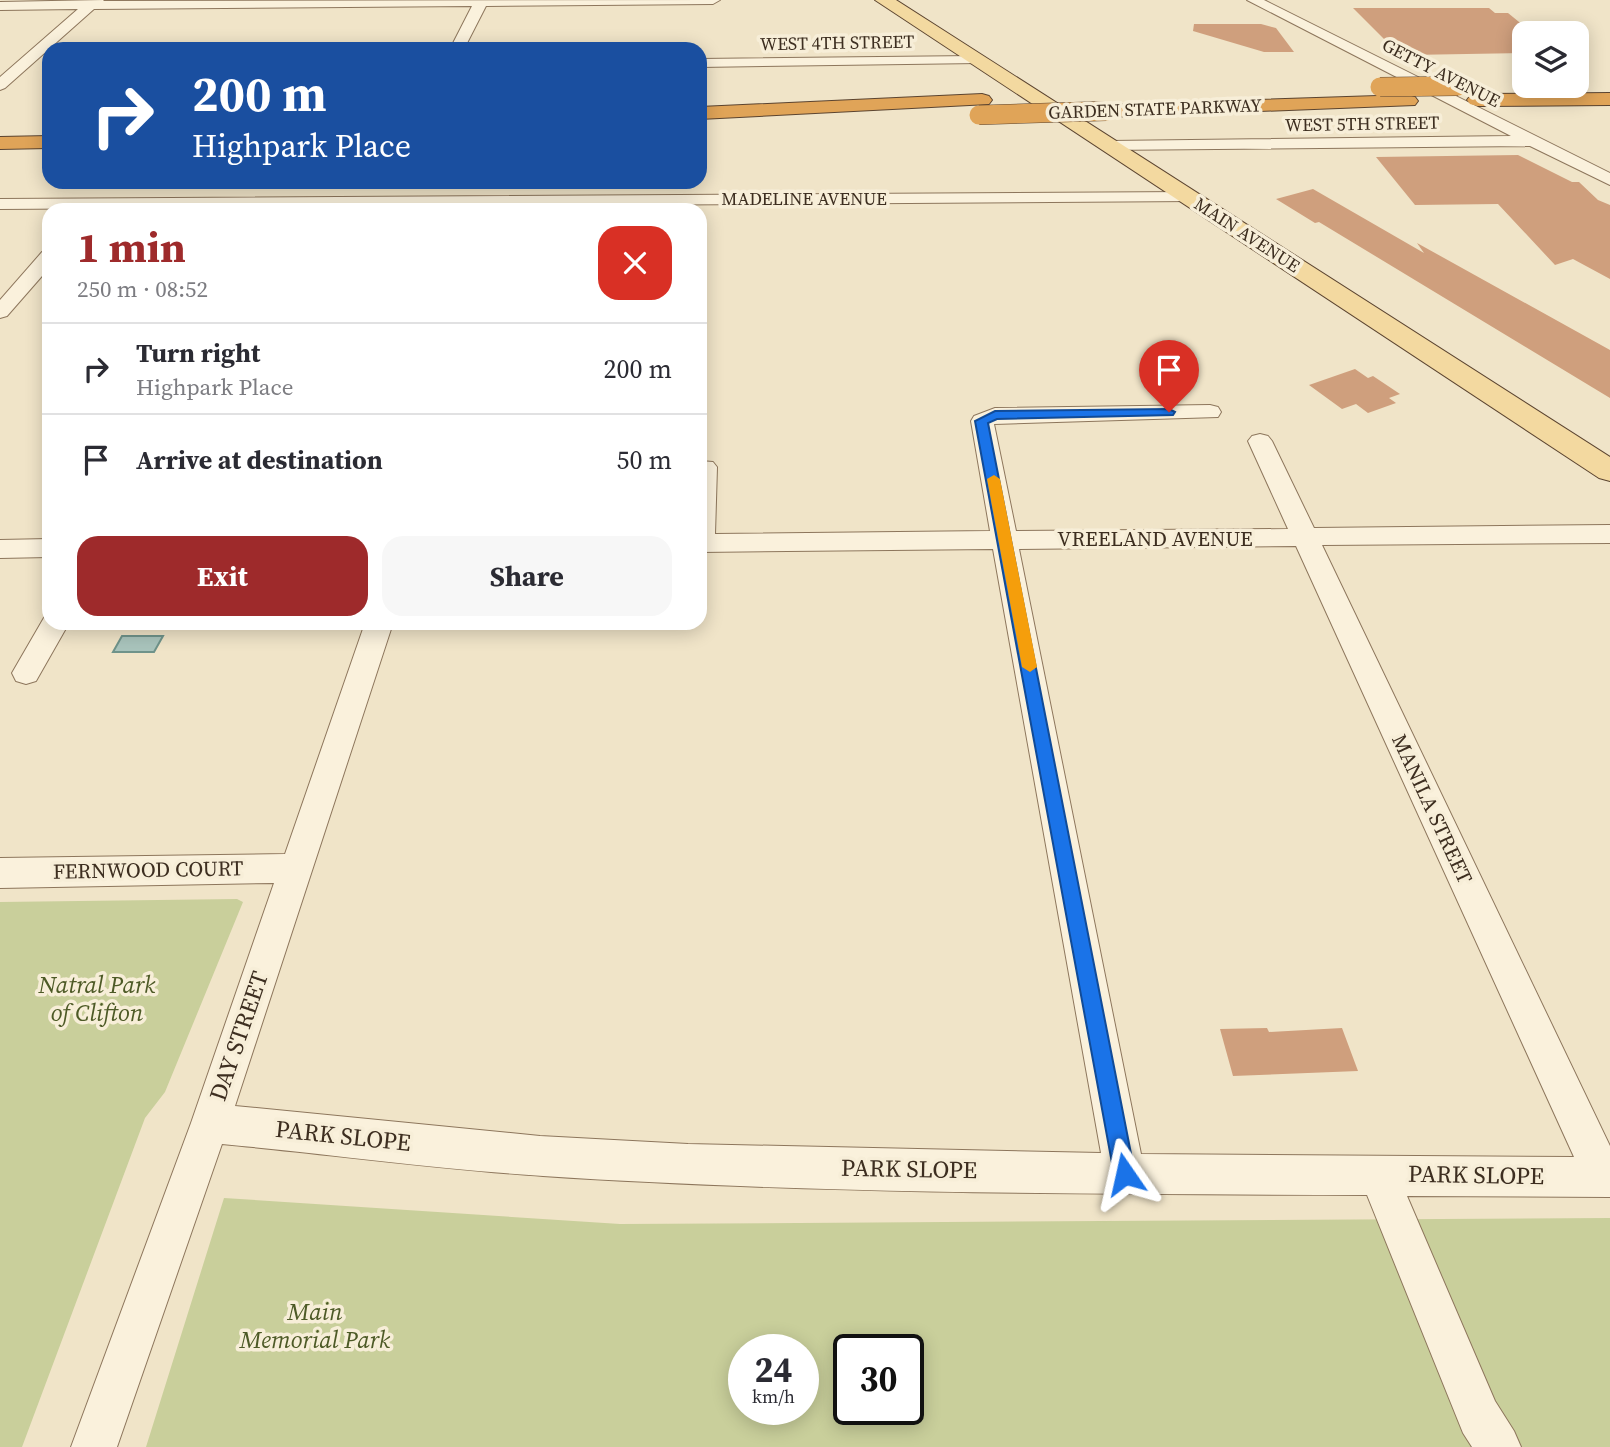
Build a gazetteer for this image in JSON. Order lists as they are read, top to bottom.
{
  "streets": {
    "highway": ["GARDEN STATE PARKWAY"],
    "main road": ["MAIN AVENUE"],
    "street": [
      "WEST 4TH STREET",
      "GETTY AVENUE",
      "WEST 5TH STREET",
      "MADELINE AVENUE",
      "VREELAND AVENUE",
      "MANILA STREET",
      "FERNWOOD COURT",
      "DAY STREET",
      "PARK SLOPE"
    ]
  },
  "crossings": [
    ["WEST 4TH STREET", "MAIN AVENUE"],
    ["GETTY AVENUE", "WEST 5TH STREET"],
    ["WEST 5TH STREET", "MAIN AVENUE"],
    ["MADELINE AVENUE", "MAIN AVENUE"],
    ["VREELAND AVENUE", "MANILA STREET"],
    ["MANILA STREET", "PARK SLOPE"],
    ["FERNWOOD COURT", "DAY STREET"],
    ["DAY STREET", "PARK SLOPE"]
  ],
  "parks": ["Natral Park of Clifton", "Main Memorial Park"],
  "page": {
    "turn": ["200 m", "Highpark Place"],
    "heading": ["1 min", "250 m · 08:52"],
    "list": [
      {
        "name": "Turn right",
        "note": "Highpark Place",
        "value": "200 m"
      },
      {
        "name": "Arrive at destination",
        "value": "50 m"
      }
    ],
    "buttons": ["Exit", "Share"],
    "speed": "24 km/h",
    "limit": "30"
  }
}
